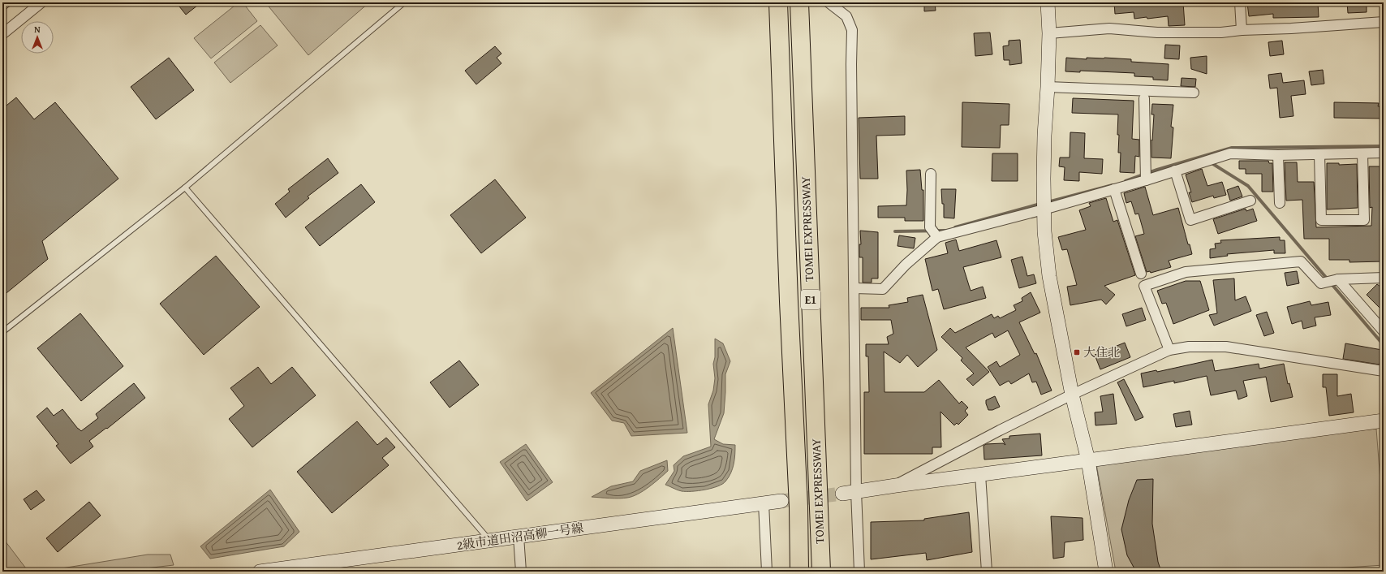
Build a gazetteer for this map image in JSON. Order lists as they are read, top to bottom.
{
  "streets": {
    "highway": ["TOMEI EXPRESSWAY", "E1"],
    "street": ["2級市道田沼高柳一号線"]
  },
  "places": {
    "transit": ["大住北"]
  },
  "north": "top"
}
